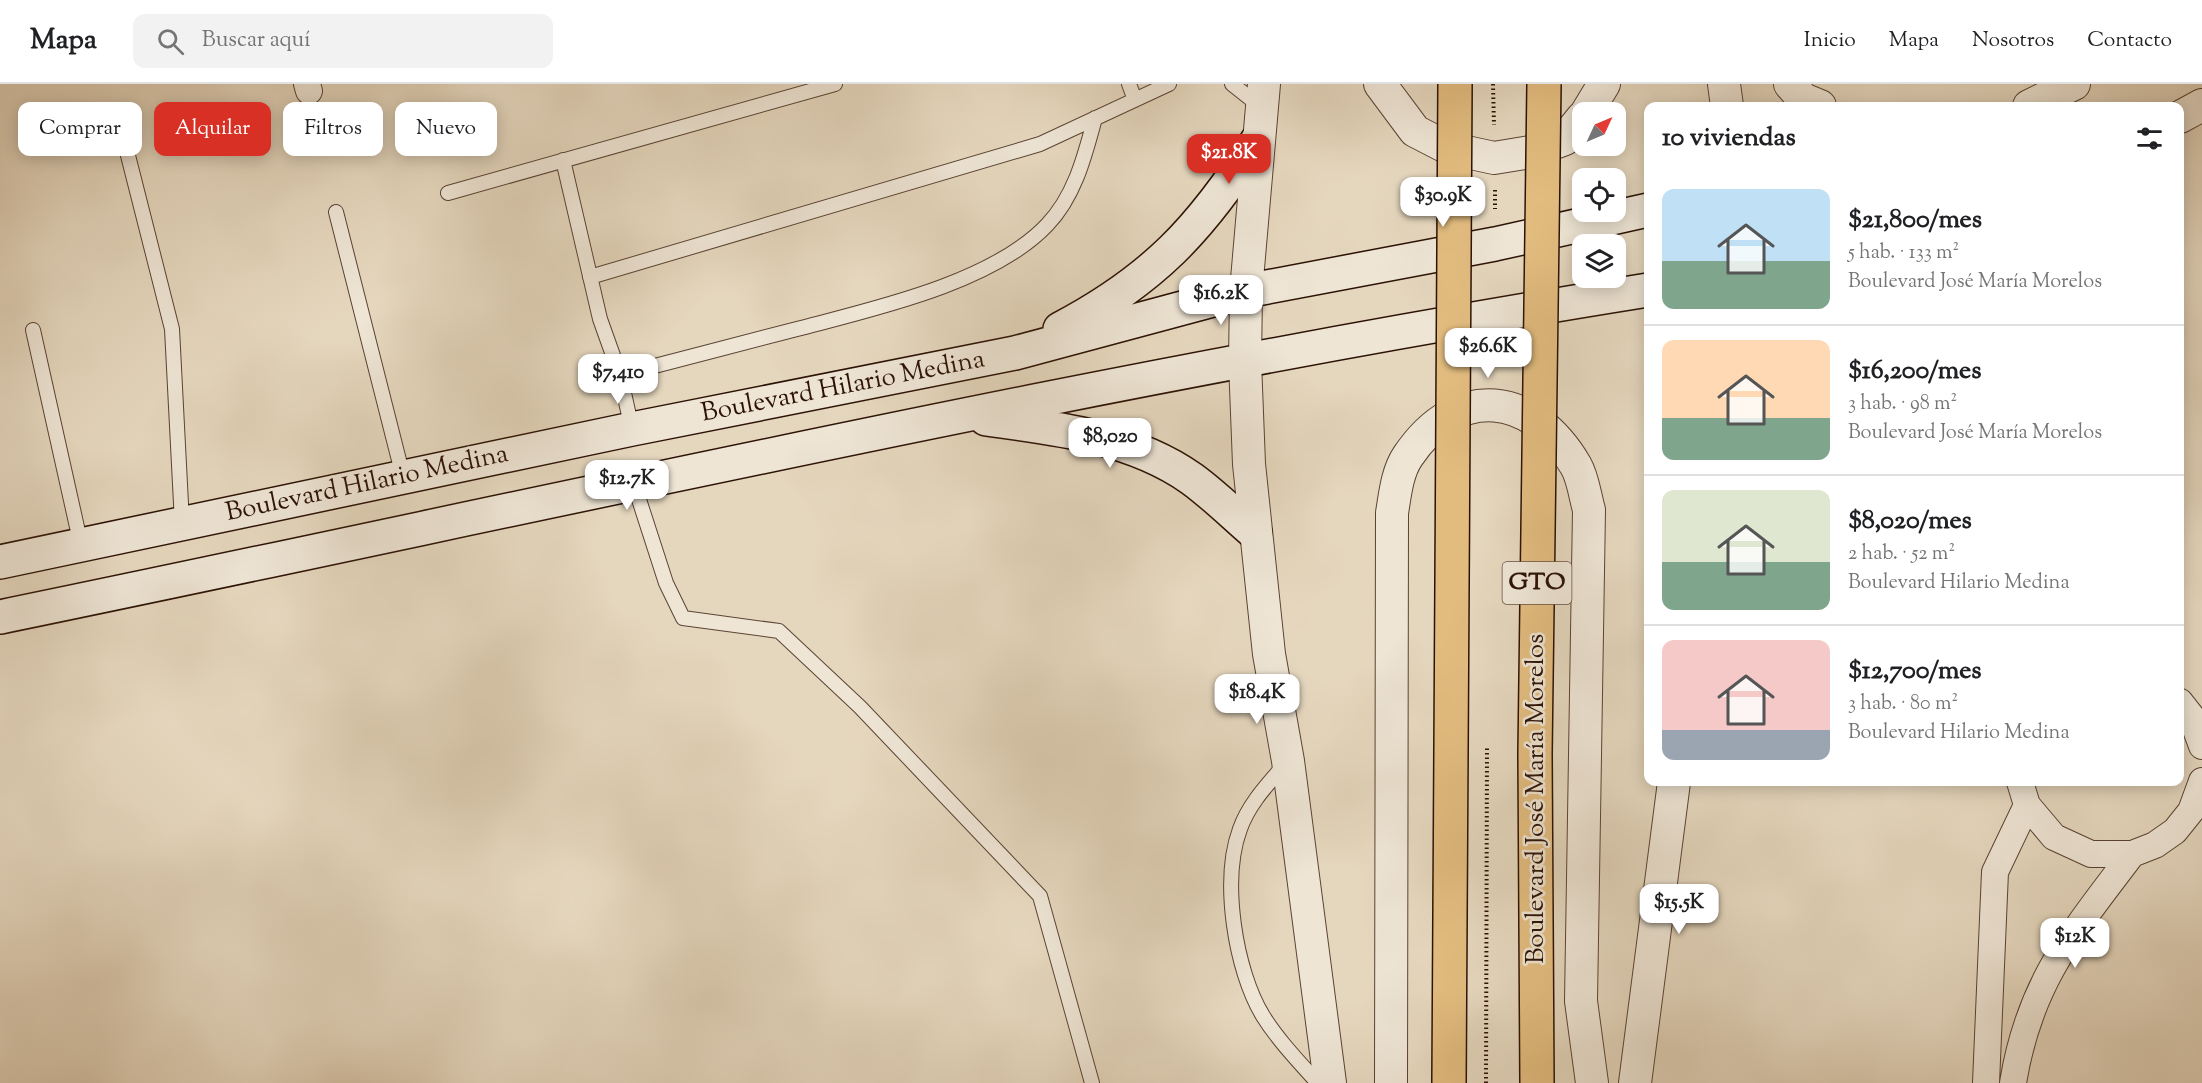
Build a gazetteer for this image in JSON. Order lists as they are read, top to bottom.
{
  "streets": {
    "main road": ["Boulevard Hilario Medina", "GTO", "Boulevard José María Morelos"]
  },
  "north": "top right",
  "page": {
    "header": "Mapa",
    "search": "Buscar aquí",
    "nav": [
      "Inicio",
      "Mapa",
      "Nosotros",
      "Contacto"
    ],
    "chip": [
      "Comprar",
      "Alquilar",
      "Filtros",
      "Nuevo"
    ],
    "heading": "10 viviendas",
    "price": [
      "$21.8K",
      "$30.9K",
      "$16.2K",
      "$26.6K",
      "$7,410",
      "$8,020",
      "$12.7K",
      "$18.4K",
      "$15.5K",
      "$12K"
    ],
    "list": [
      {
        "name": "$21,800/mes",
        "note": "5 hab. · 133 m² · Boulevard José María Morelos"
      },
      {
        "name": "$16,200/mes",
        "note": "3 hab. · 98 m² · Boulevard José María Morelos"
      },
      {
        "name": "$8,020/mes",
        "note": "2 hab. · 52 m² · Boulevard Hilario Medina"
      },
      {
        "name": "$12,700/mes",
        "note": "3 hab. · 80 m² · Boulevard Hilario Medina"
      }
    ]
  }
}
